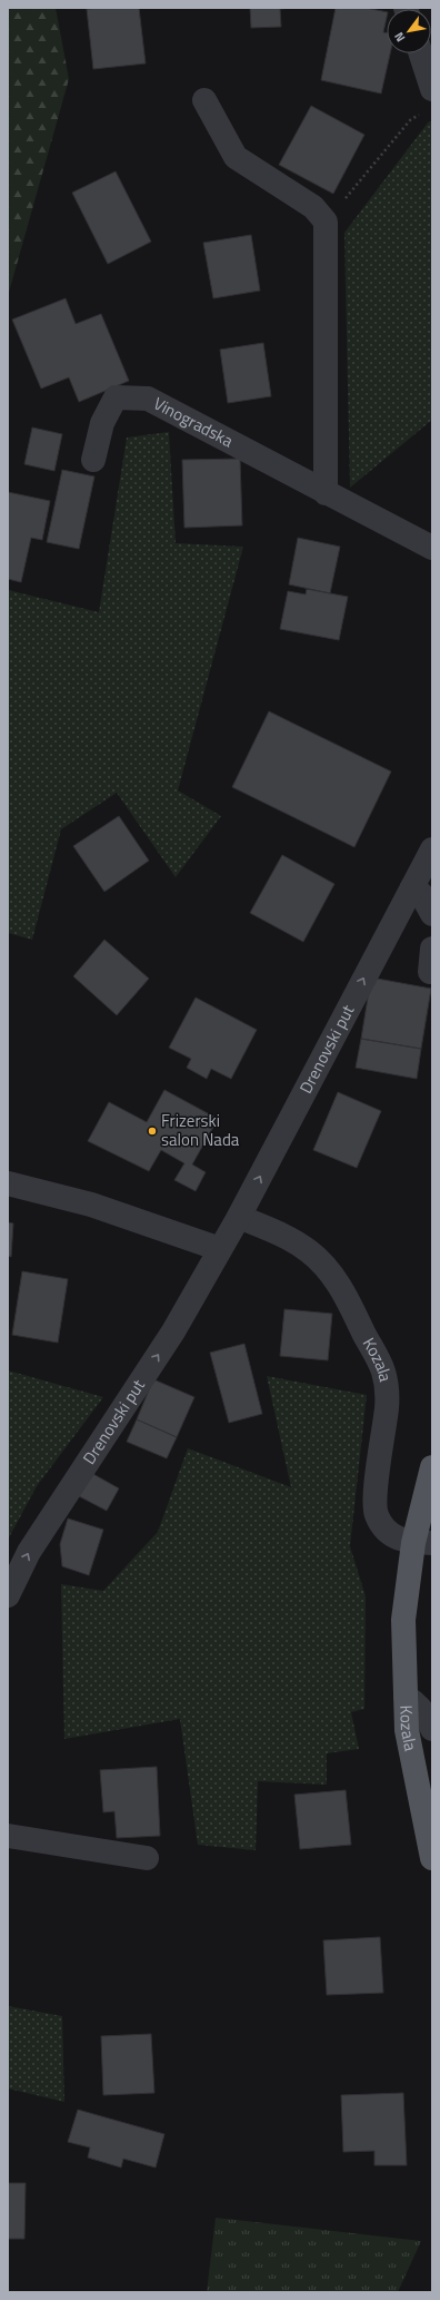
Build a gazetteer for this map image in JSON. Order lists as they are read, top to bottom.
{
  "streets": {
    "main road": ["Kozala"],
    "street": ["Vinogradska", "Drenovski put"]
  },
  "crossings": [
    ["Drenovski put", "Kozala"]
  ],
  "one_way": ["Drenovski put"],
  "places": ["Frizerski salon Nada"],
  "north": "bottom left"
}
